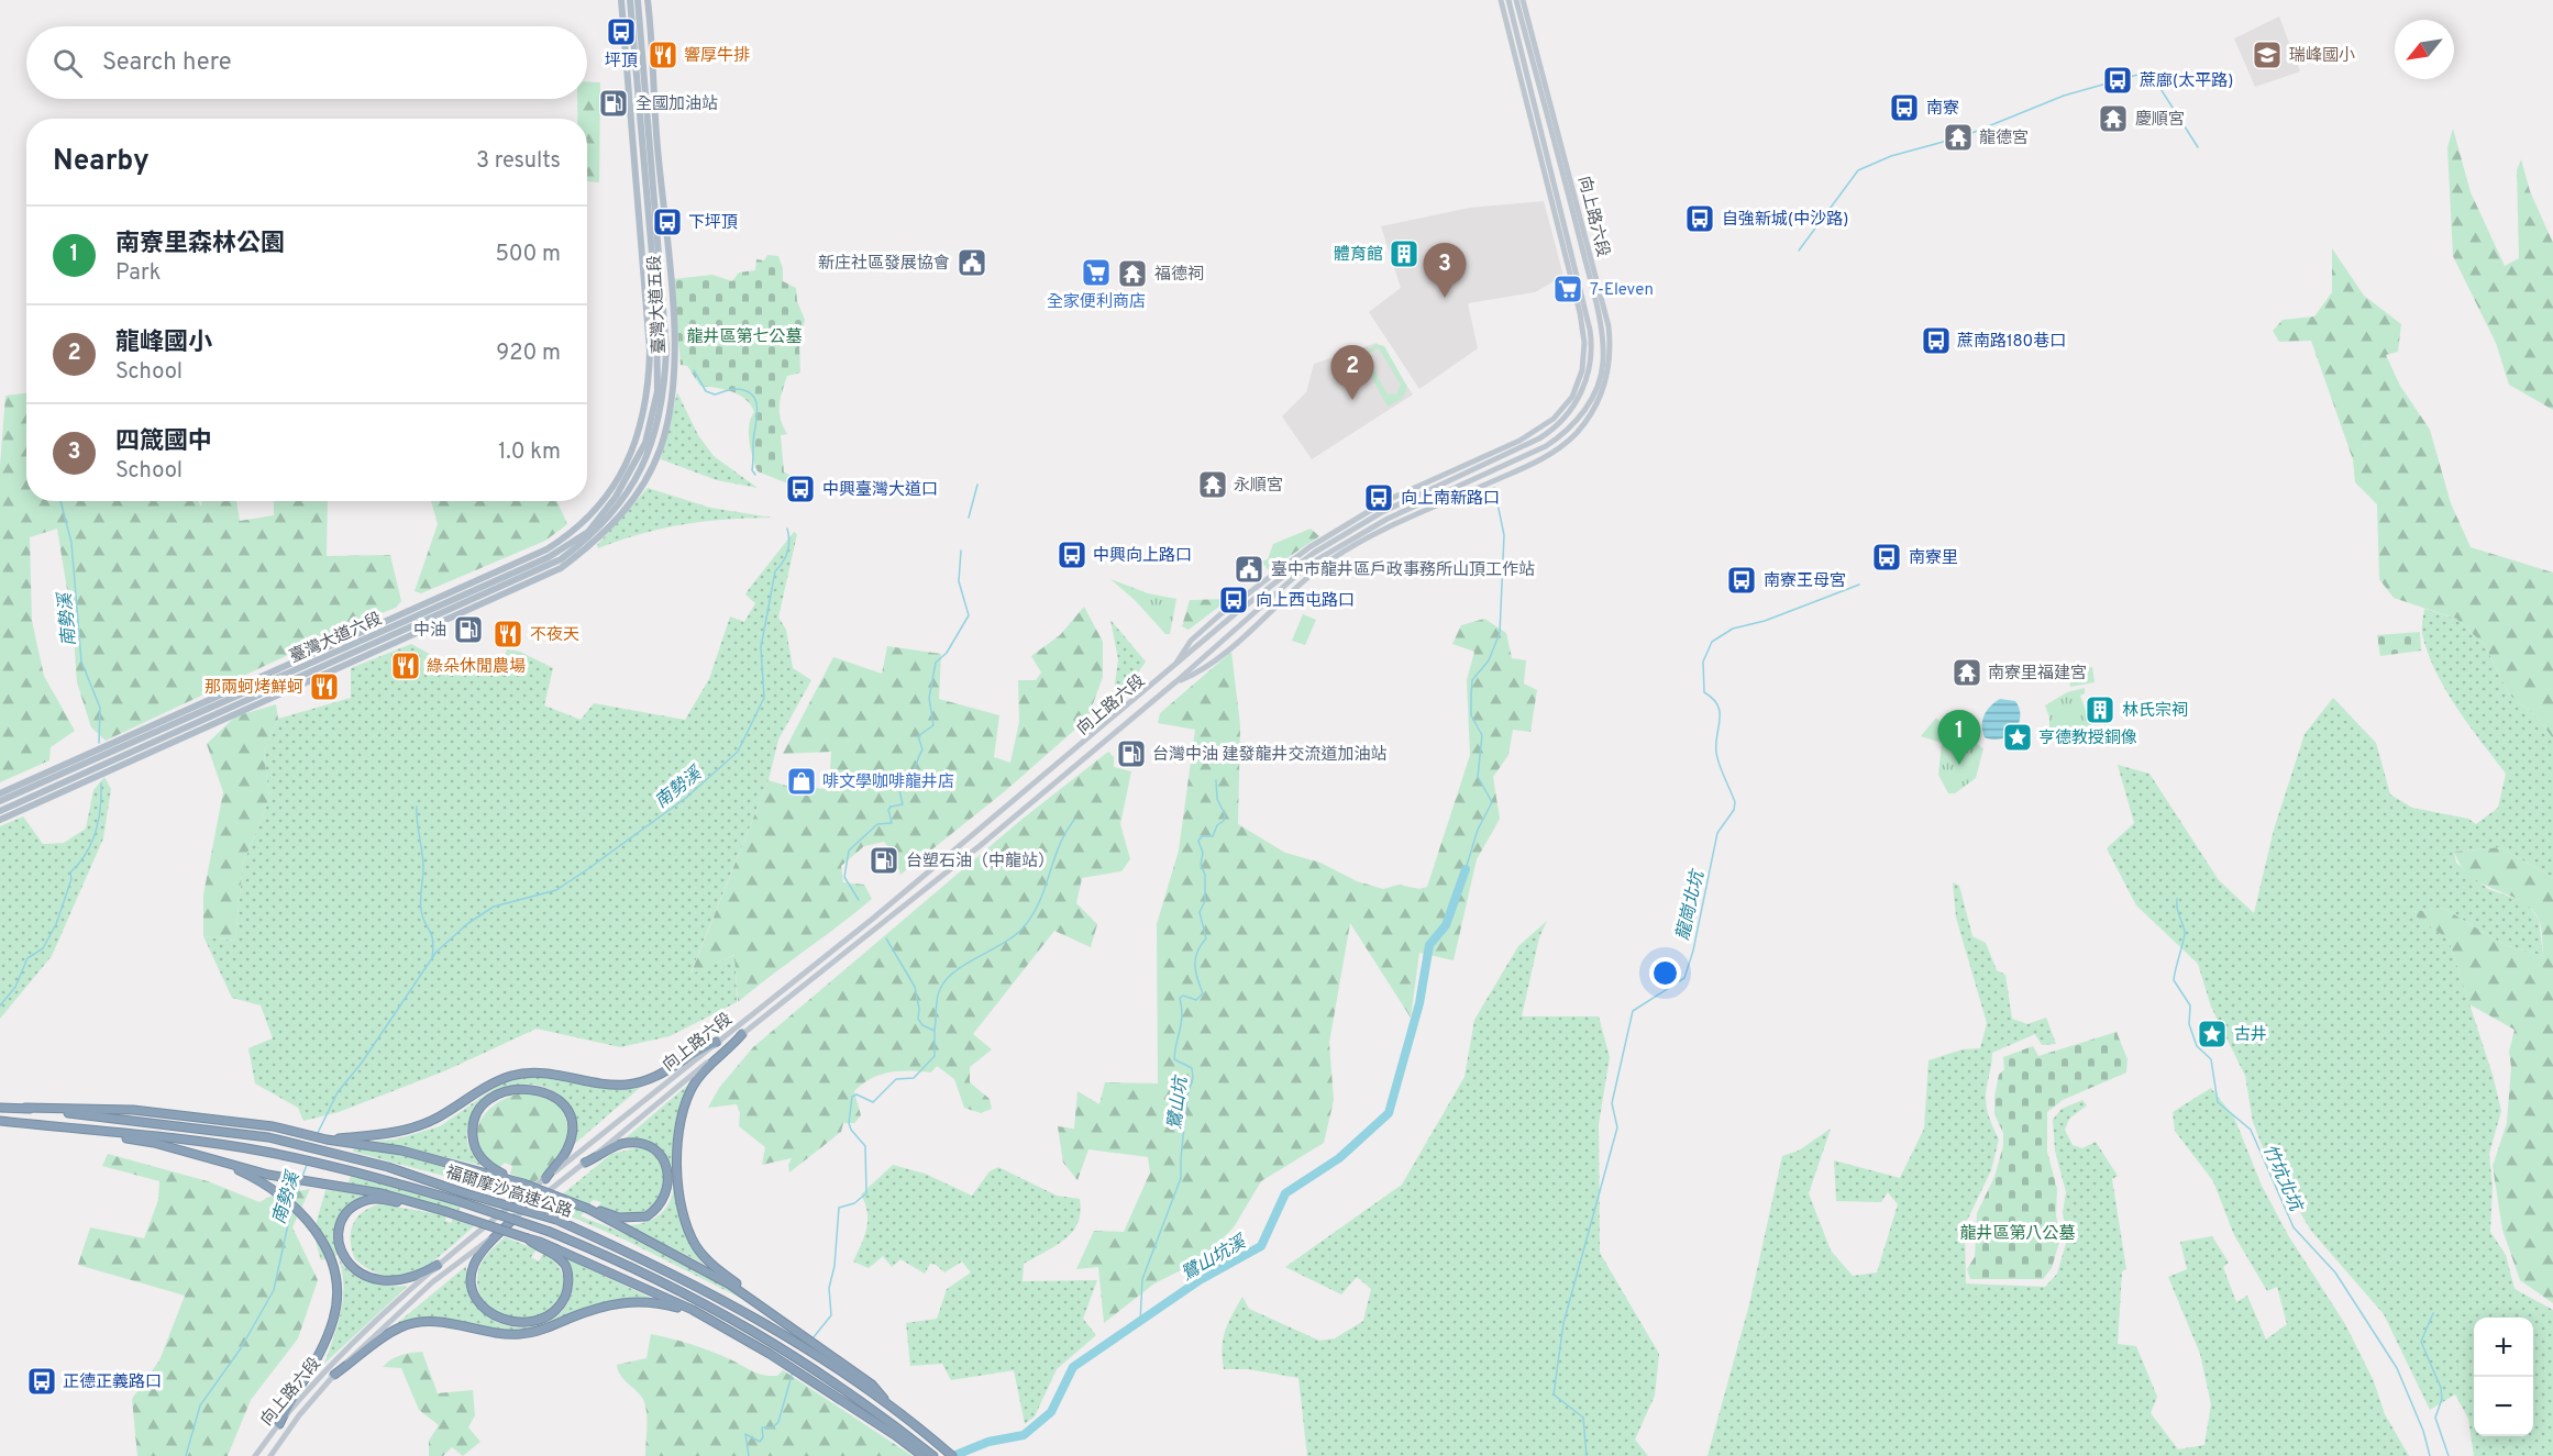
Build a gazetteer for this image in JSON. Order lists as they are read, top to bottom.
{
  "streets": {
    "highway": ["福爾摩沙高速公路"],
    "main road": ["向上路六段", "臺灣大道五段", "臺灣大道六段"]
  },
  "crossings": [
    ["臺灣大道五段", "臺灣大道六段"]
  ],
  "water": [
    "南勢溪",
    "龍崗北坑",
    "鷺山坑",
    "竹坑北坑",
    "鷺山坑溪"
  ],
  "parks": ["龍井區第七公墓", "龍井區第八公墓"],
  "places": {
    "bus stop": [
      "坪頂",
      "蔗廍(太平路)",
      "南寮",
      "自強新城(中沙路)",
      "下坪頂",
      "蔗南路180巷口",
      "中興臺灣大道口",
      "向上南新路口",
      "中興向上路口",
      "南寮里",
      "南寮王母宮",
      "向上西屯路口",
      "正德正義路口"
    ],
    "restaurant": [
      "響厚牛排",
      "不夜天",
      "綠朵休閒農場",
      "那兩蚵烤鮮蚵"
    ],
    "school or university": ["瑞峰國小"],
    "fuel station": [
      "全國加油站",
      "中油",
      "台灣中油 建發龍井交流道加油站",
      "台塑石油（中龍站）"
    ],
    "temple": [
      "慶順宮",
      "龍德宮",
      "福德祠",
      "永順宮",
      "南寮里福建宮"
    ],
    "building": ["體育館", "林氏宗祠"],
    "public building": ["新庄社區發展協會", "臺中市龍井區戶政事務所山頂工作站"],
    "supermarket": ["全家便利商店", "7-Eleven"],
    "place": ["亨德教授銅像", "古井"],
    "shop": ["啡文學咖啡龍井店"]
  },
  "north": "bottom left",
  "page": {
    "search": "Search here",
    "heading": ["Nearby", "3 results"],
    "list": [
      {
        "mark": "1",
        "name": "南寮里森林公園",
        "note": "Park",
        "value": "500 m"
      },
      {
        "mark": "2",
        "name": "龍峰國小",
        "note": "School",
        "value": "920 m"
      },
      {
        "mark": "3",
        "name": "四箴國中",
        "note": "School",
        "value": "1.0 km"
      }
    ],
    "pins": ["3", "2", "1"],
    "map_buttons": ["+", "−"]
  }
}
